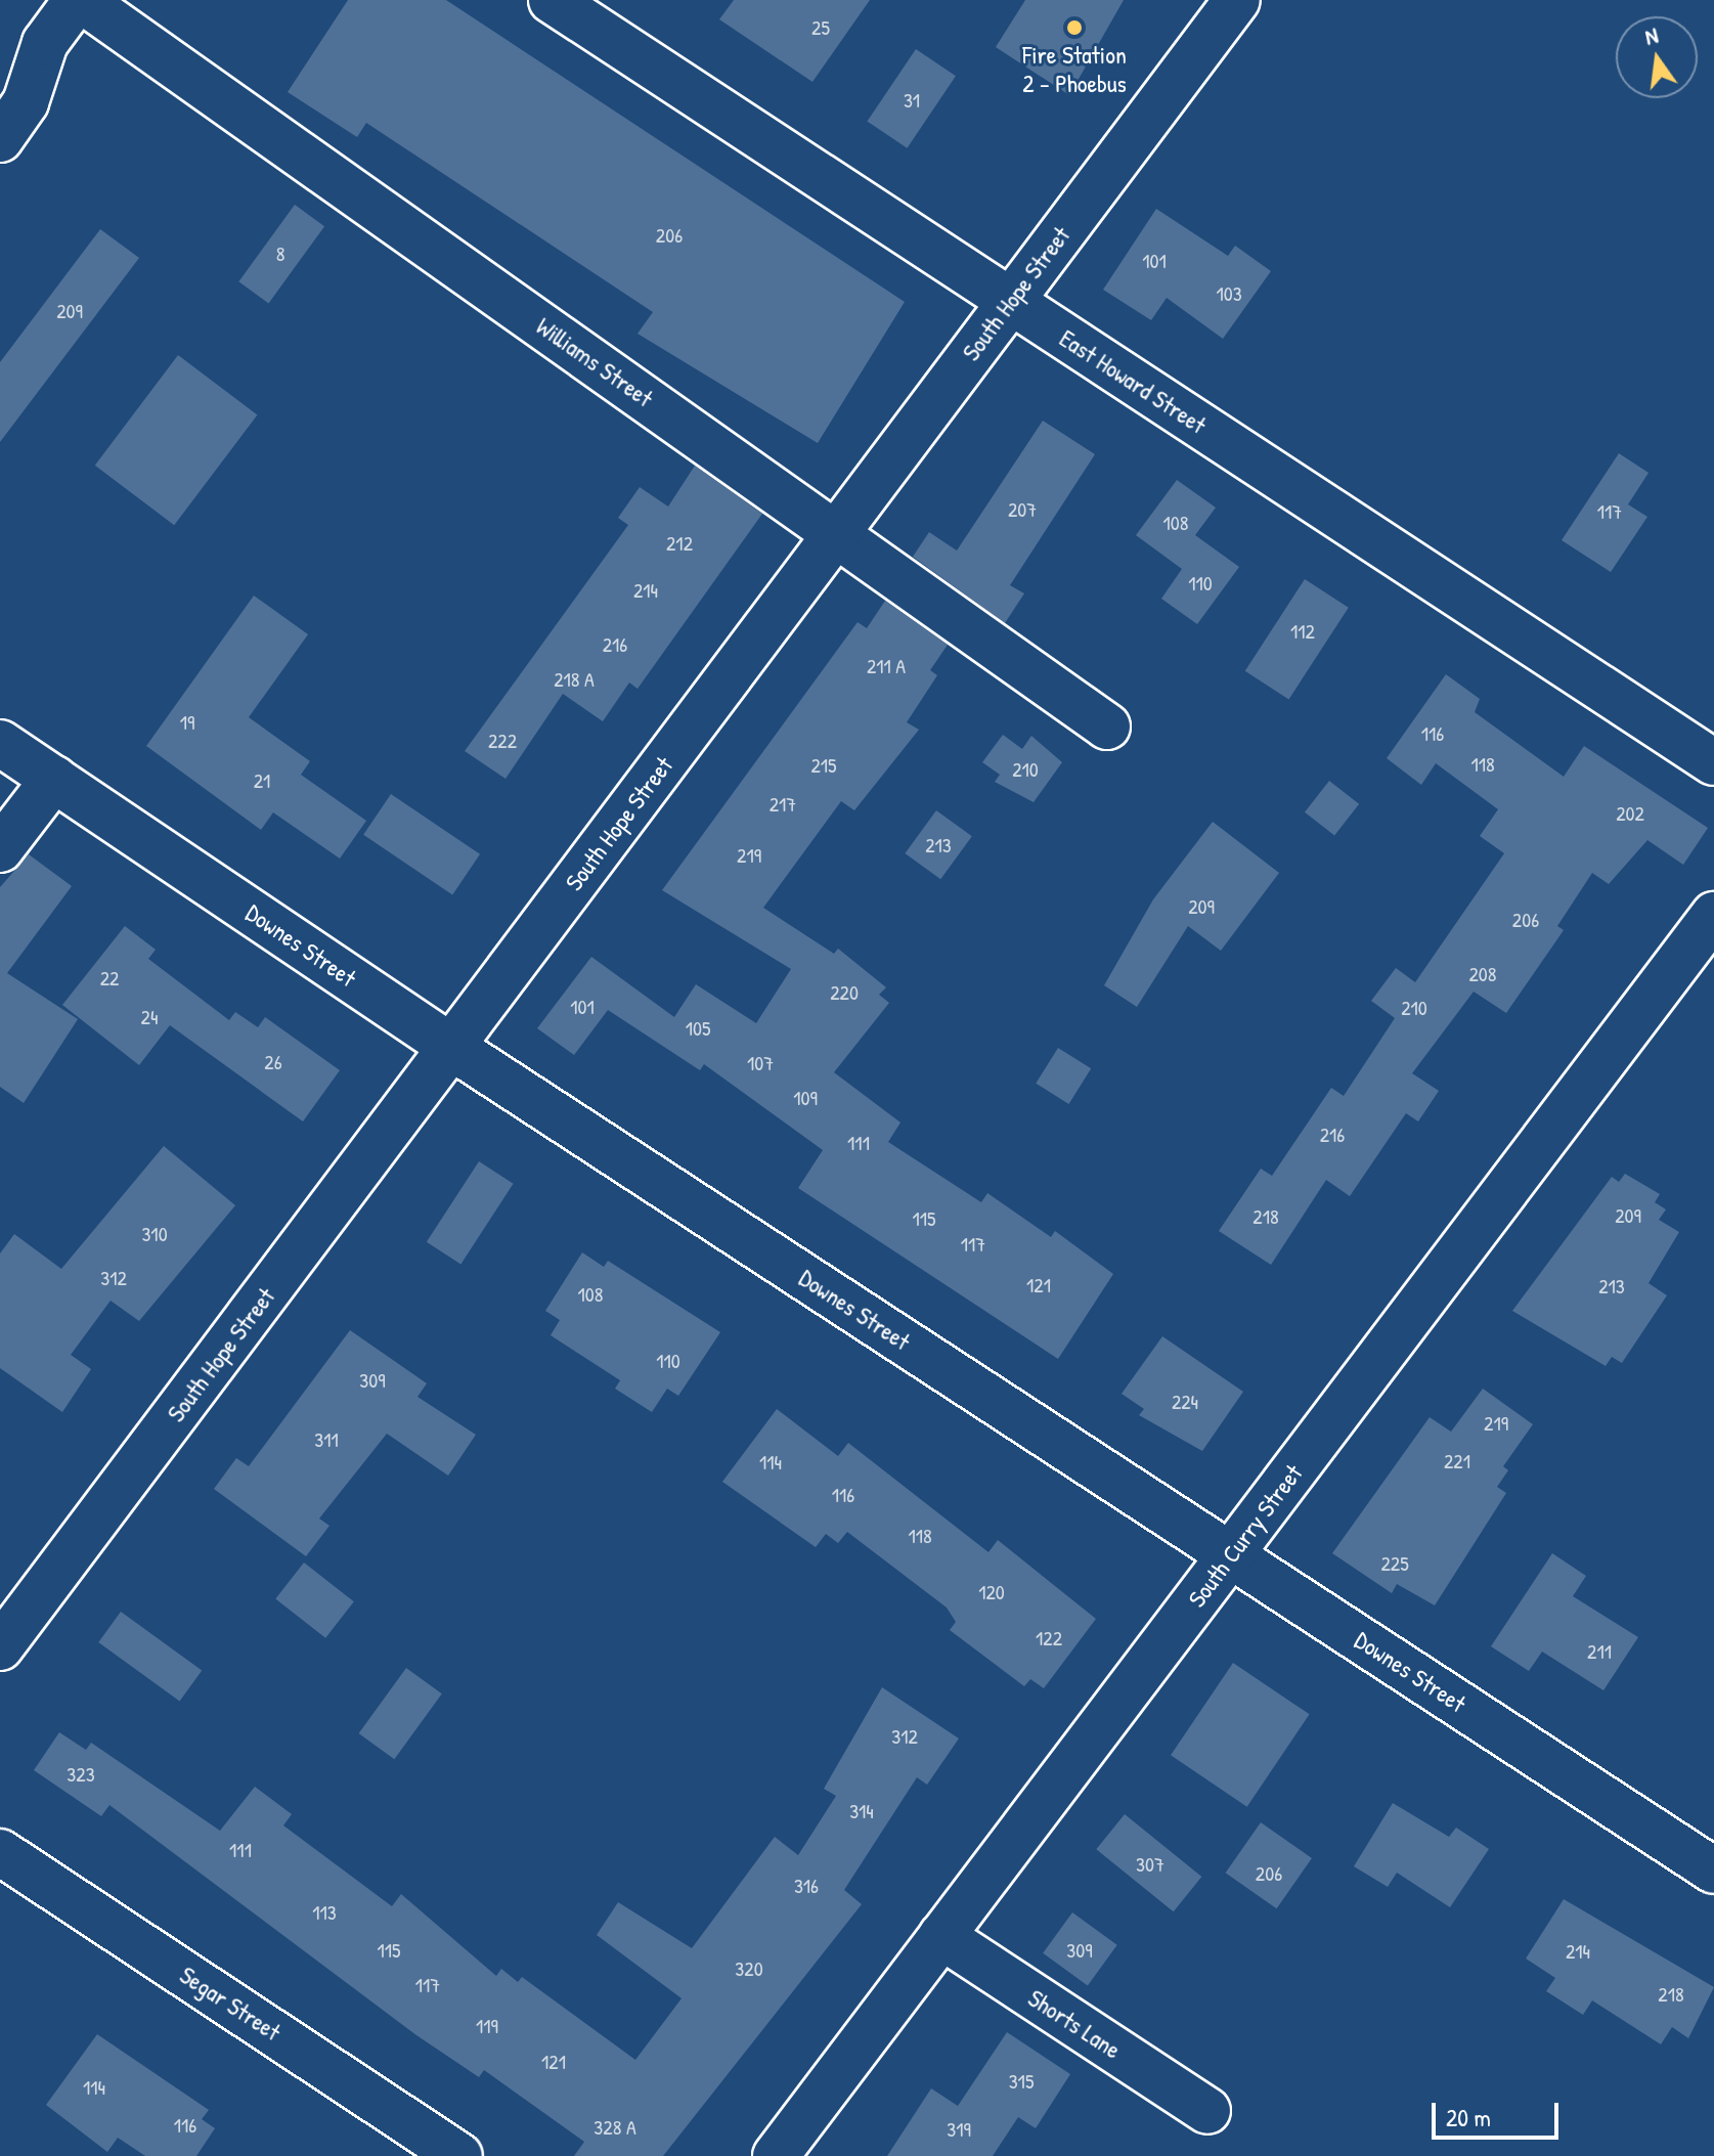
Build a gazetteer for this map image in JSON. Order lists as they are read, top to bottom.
{
  "streets": {
    "street": [
      "South Hope Street",
      "Williams Street",
      "East Howard Street",
      "Downes Street",
      "South Curry Street",
      "Segar Street",
      "Shorts Lane"
    ]
  },
  "crossings": [
    ["South Hope Street", "Williams Street"],
    ["South Hope Street", "East Howard Street"],
    ["South Hope Street", "Downes Street"],
    ["Downes Street", "South Curry Street"],
    ["South Curry Street", "Shorts Lane"]
  ],
  "places": ["Fire Station 2 - Phoebus"],
  "house_numbers": [
    "25",
    "31",
    "206",
    "8",
    "101",
    "103",
    "209",
    "207",
    "117",
    "108",
    "212",
    "110",
    "214",
    "112",
    "216",
    "211 A",
    "218 A",
    "19",
    "116",
    "222",
    "118",
    "215",
    "210",
    "21",
    "217",
    "202",
    "213",
    "219",
    "209",
    "206",
    "208",
    "22",
    "220",
    "101",
    "210",
    "24",
    "105",
    "26",
    "107",
    "109",
    "216",
    "111",
    "209",
    "218",
    "115",
    "310",
    "117",
    "312",
    "121",
    "213",
    "108",
    "110",
    "309",
    "224",
    "219",
    "311",
    "221",
    "114",
    "116",
    "118",
    "225",
    "120",
    "122",
    "211",
    "312",
    "323",
    "314",
    "111",
    "307",
    "206",
    "316",
    "113",
    "115",
    "309",
    "214",
    "320",
    "117",
    "218",
    "119",
    "121",
    "315",
    "114",
    "116",
    "328 A",
    "319"
  ],
  "scale_bar": "20 m",
  "north": "top"
}
